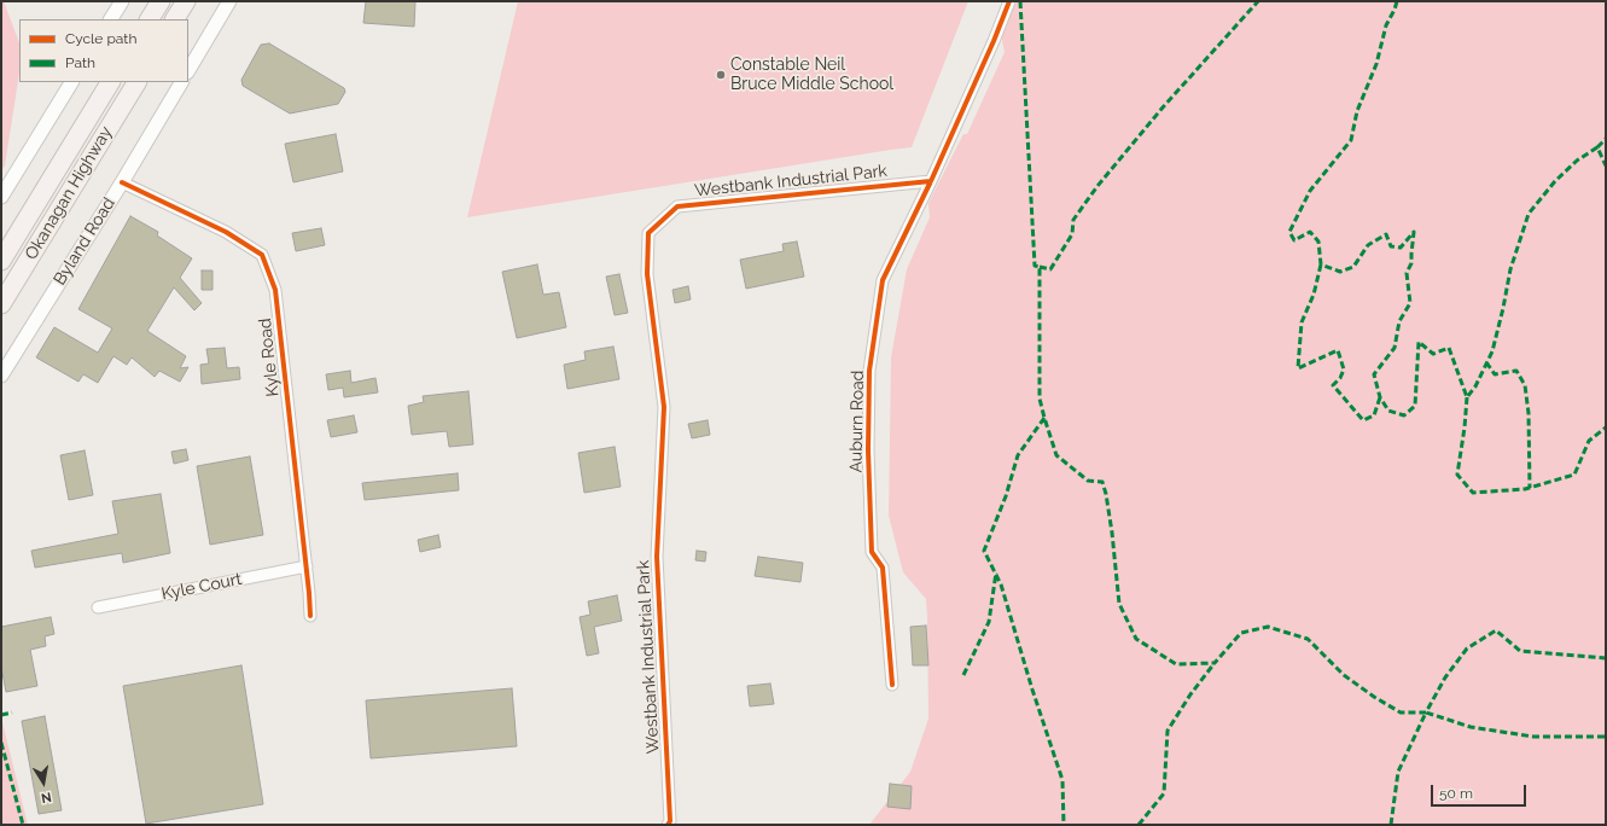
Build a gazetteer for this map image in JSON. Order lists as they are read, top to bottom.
{
  "streets": {
    "highway": ["Okanagan Highway"],
    "street": [
      "Westbank Industrial Park",
      "Byland Road",
      "Kyle Road",
      "Auburn Road",
      "Kyle Court"
    ]
  },
  "crossings": [
    ["Westbank Industrial Park", "Auburn Road"],
    ["Byland Road", "Kyle Road"],
    ["Kyle Road", "Kyle Court"]
  ],
  "places": ["Constable Neil Bruce Middle School"],
  "legend": ["Cycle path", "Path"],
  "scale_bar": "50 m",
  "north": "bottom"
}
